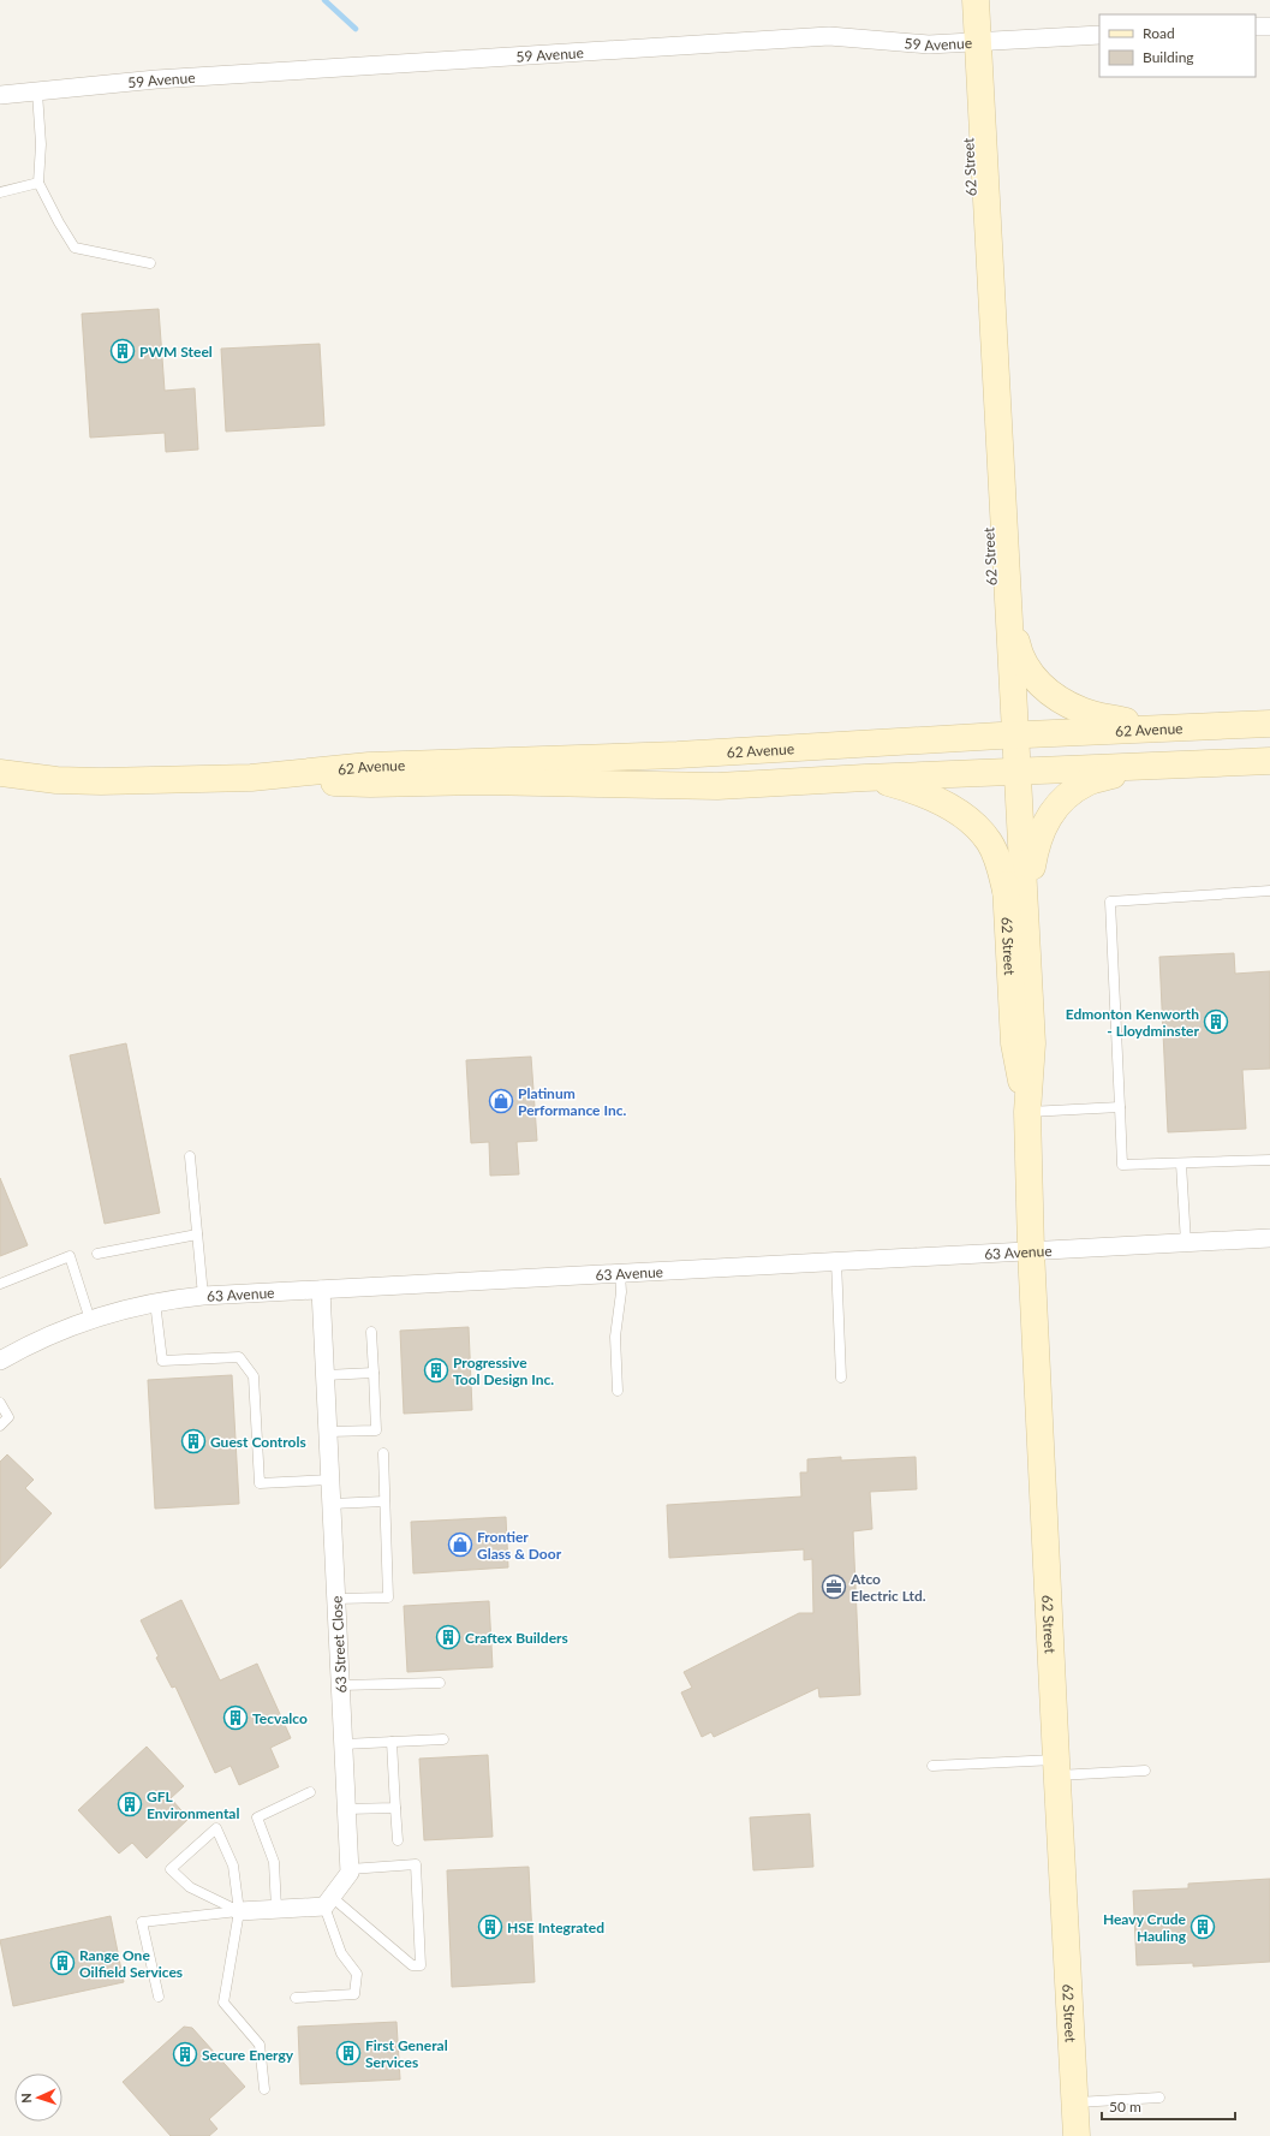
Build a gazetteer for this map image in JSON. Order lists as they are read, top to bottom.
{
  "streets": {
    "main road": ["62 Street", "62 Avenue"],
    "street": ["59 Avenue", "63 Avenue", "63 Street Close"]
  },
  "crossings": [
    ["59 Avenue", "62 Street"],
    ["62 Street", "62 Avenue"],
    ["62 Street", "63 Avenue"],
    ["63 Avenue", "63 Street Close"]
  ],
  "places": {
    "building": [
      "PWM Steel",
      "Edmonton Kenworth - Lloydminster",
      "Progressive Tool Design Inc.",
      "Guest Controls",
      "Craftex Builders",
      "Tecvalco",
      "GFL Environmental",
      "HSE Integrated",
      "Heavy Crude Hauling",
      "Range One Oilfield Services",
      "First General Services",
      "Secure Energy"
    ],
    "shop": ["Platinum Performance Inc.", "Frontier Glass & Door"],
    "office": ["Atco Electric Ltd."]
  },
  "legend": ["Road", "Building"],
  "scale_bar": "50 m",
  "north": "left"
}
